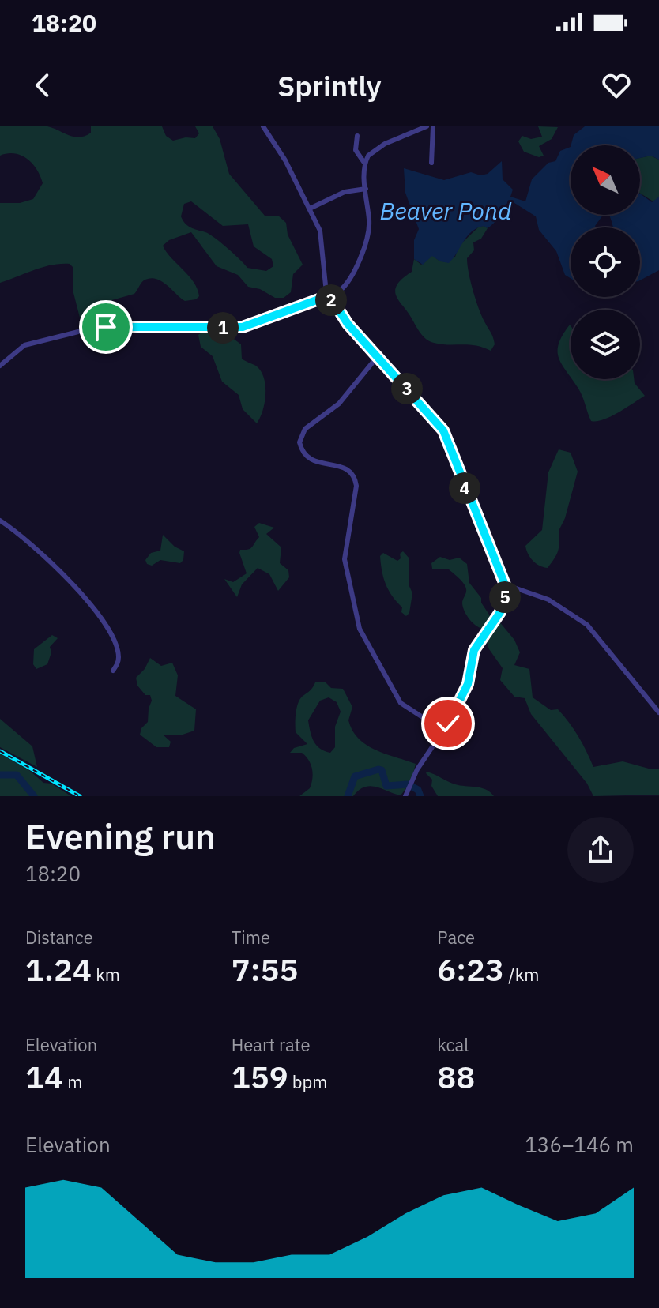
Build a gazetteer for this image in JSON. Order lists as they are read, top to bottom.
{
  "water": ["Beaver Pond"],
  "north": "top left",
  "page": {
    "status": "18:20",
    "header": "Sprintly",
    "pins": [
      "2",
      "1",
      "3",
      "4",
      "5"
    ],
    "heading": ["Evening run", "18:20"],
    "stats": [
      ["Distance", "1.24 km"],
      ["Time", "7:55"],
      ["Pace", "6:23 /km"],
      ["Elevation", "14 m"],
      ["Heart rate", "159 bpm"],
      ["kcal", "88"]
    ],
    "chart": ["Elevation", "136–146 m"]
  }
}
